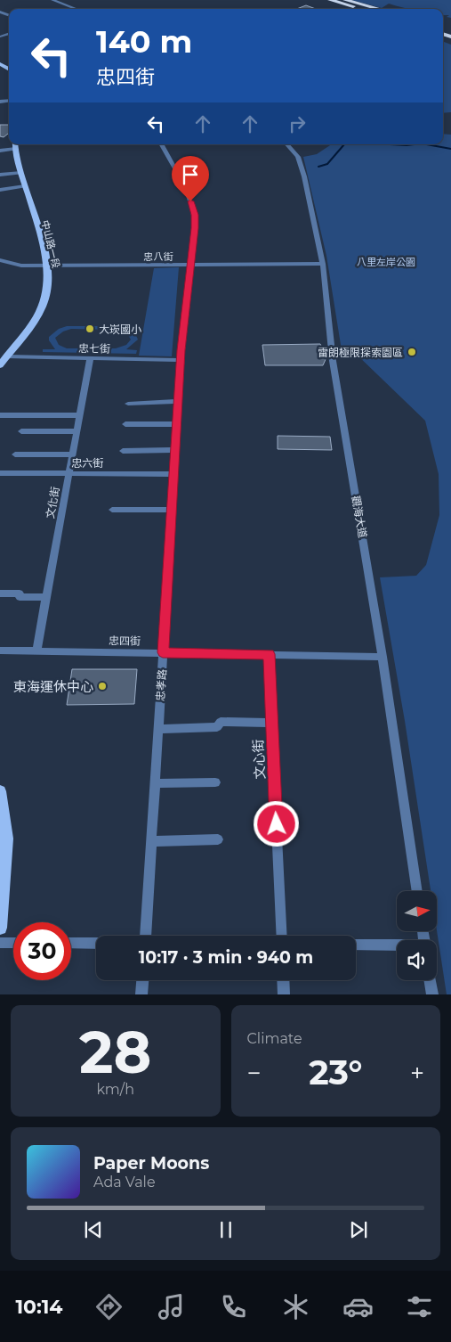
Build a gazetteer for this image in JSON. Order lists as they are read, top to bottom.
{
  "streets": {
    "main road": ["中山路一段"],
    "street": [
      "忠八街",
      "忠七街",
      "忠六街",
      "文化街",
      "觀海大道",
      "忠四街",
      "忠孝路",
      "文心街"
    ]
  },
  "crossings": [
    ["中山路一段", "忠八街"],
    ["中山路一段", "忠七街"],
    ["忠八街", "觀海大道"],
    ["忠八街", "忠孝路"],
    ["忠七街", "文化街"],
    ["忠七街", "忠孝路"],
    ["忠六街", "文化街"],
    ["忠六街", "忠孝路"],
    ["文化街", "忠四街"],
    ["觀海大道", "忠四街"],
    ["忠四街", "忠孝路"],
    ["忠四街", "文心街"]
  ],
  "parks": ["八里左岸公園"],
  "places": ["大崁國小", "雷朗極限探索園區", "東海運休中心"],
  "north": "right",
  "page": {
    "turn": ["140 m", "忠四街"],
    "limit": "30",
    "trip": "10:17 · 3 min · 940 m",
    "tile": [
      ["28", "km/h"],
      "Climate"
    ],
    "heat": ["−", "23°", "+"],
    "song": ["Paper Moons", "Ada Vale"],
    "tabs": "10:14"
  }
}
